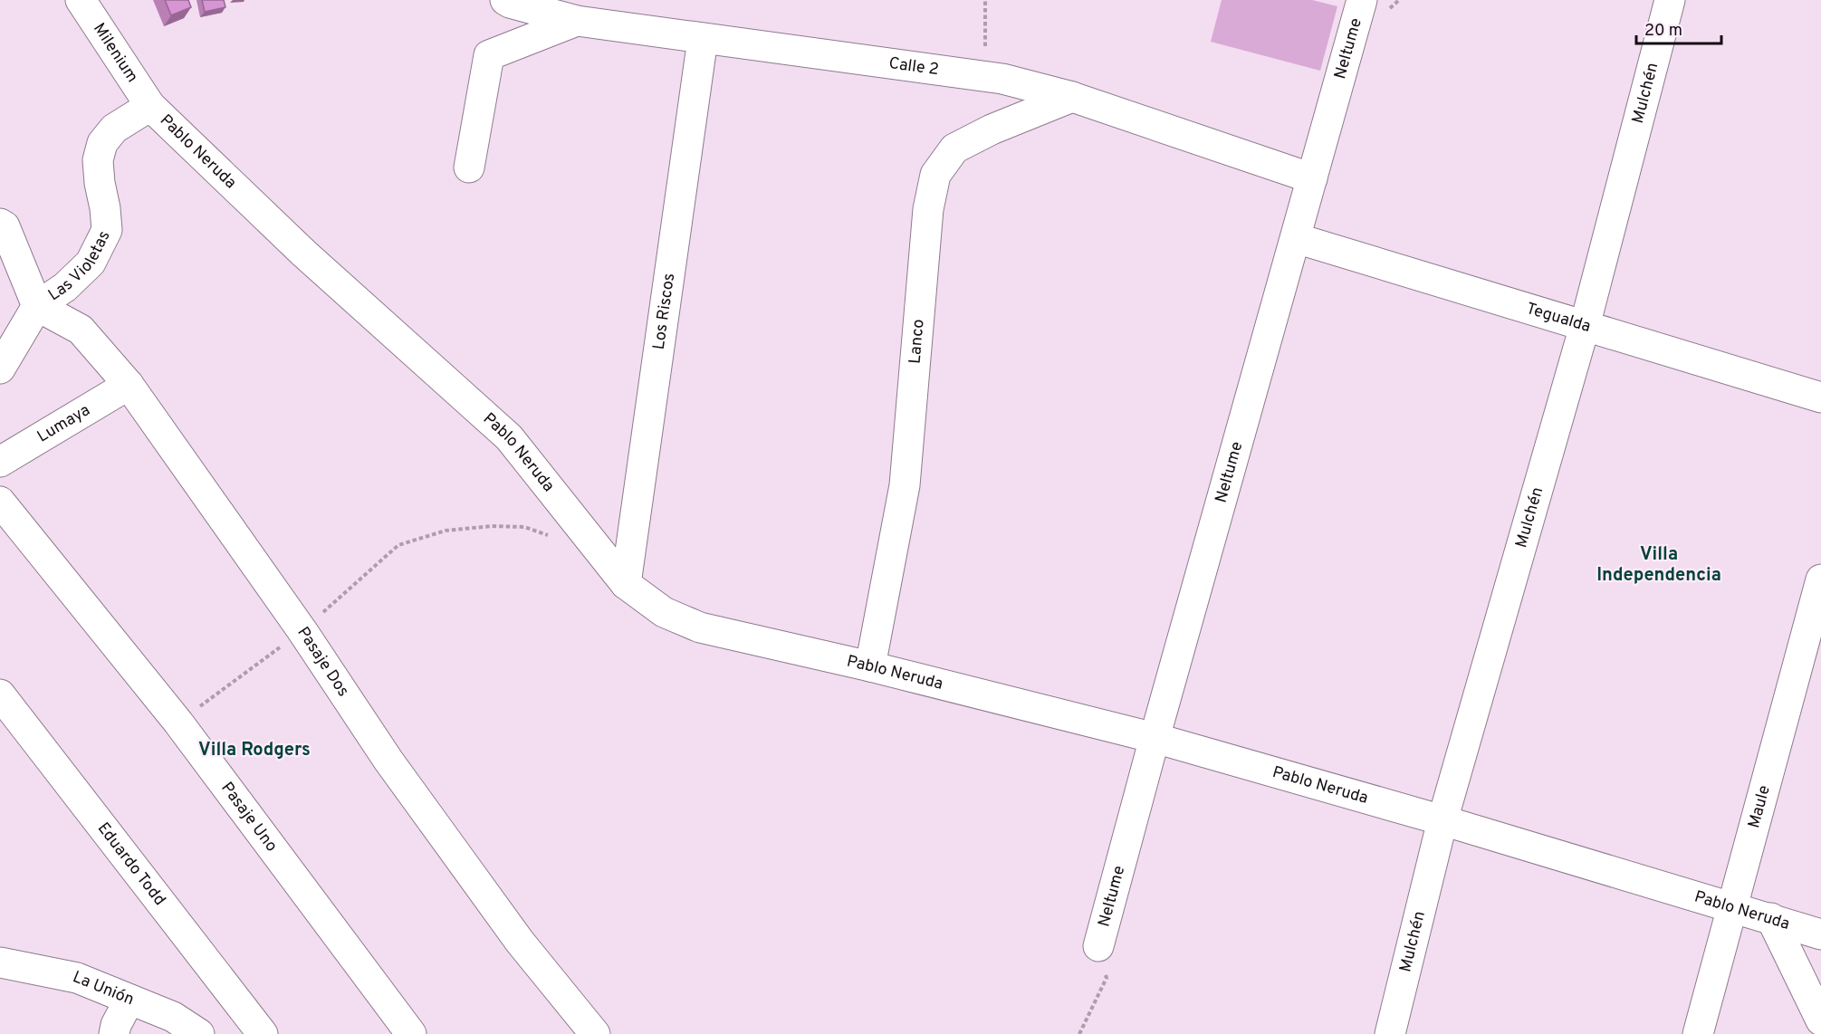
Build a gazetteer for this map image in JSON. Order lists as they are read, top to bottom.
{
  "streets": {
    "street": [
      "Neltume",
      "Milenium",
      "Calle 2",
      "Mulchén",
      "Pablo Neruda",
      "Las Violetas",
      "Los Riscos",
      "Tegualda",
      "Lanco",
      "Lumaya",
      "Pasaje Dos",
      "Maule",
      "Pasaje Uno",
      "Eduardo Todd",
      "La Unión"
    ]
  },
  "crossings": [
    ["Neltume", "Calle 2"],
    ["Neltume", "Pablo Neruda"],
    ["Neltume", "Tegualda"],
    ["Milenium", "Pablo Neruda"],
    ["Milenium", "Las Violetas"],
    ["Calle 2", "Los Riscos"],
    ["Calle 2", "Lanco"],
    ["Mulchén", "Pablo Neruda"],
    ["Mulchén", "Tegualda"],
    ["Pablo Neruda", "Las Violetas"],
    ["Pablo Neruda", "Los Riscos"],
    ["Pablo Neruda", "Lanco"],
    ["Pablo Neruda", "Maule"],
    ["Las Violetas", "Pasaje Dos"],
    ["Lumaya", "Pasaje Dos"]
  ],
  "districts": ["Villa Independencia", "Villa Rodgers"],
  "scale_bar": "20 m"
}
